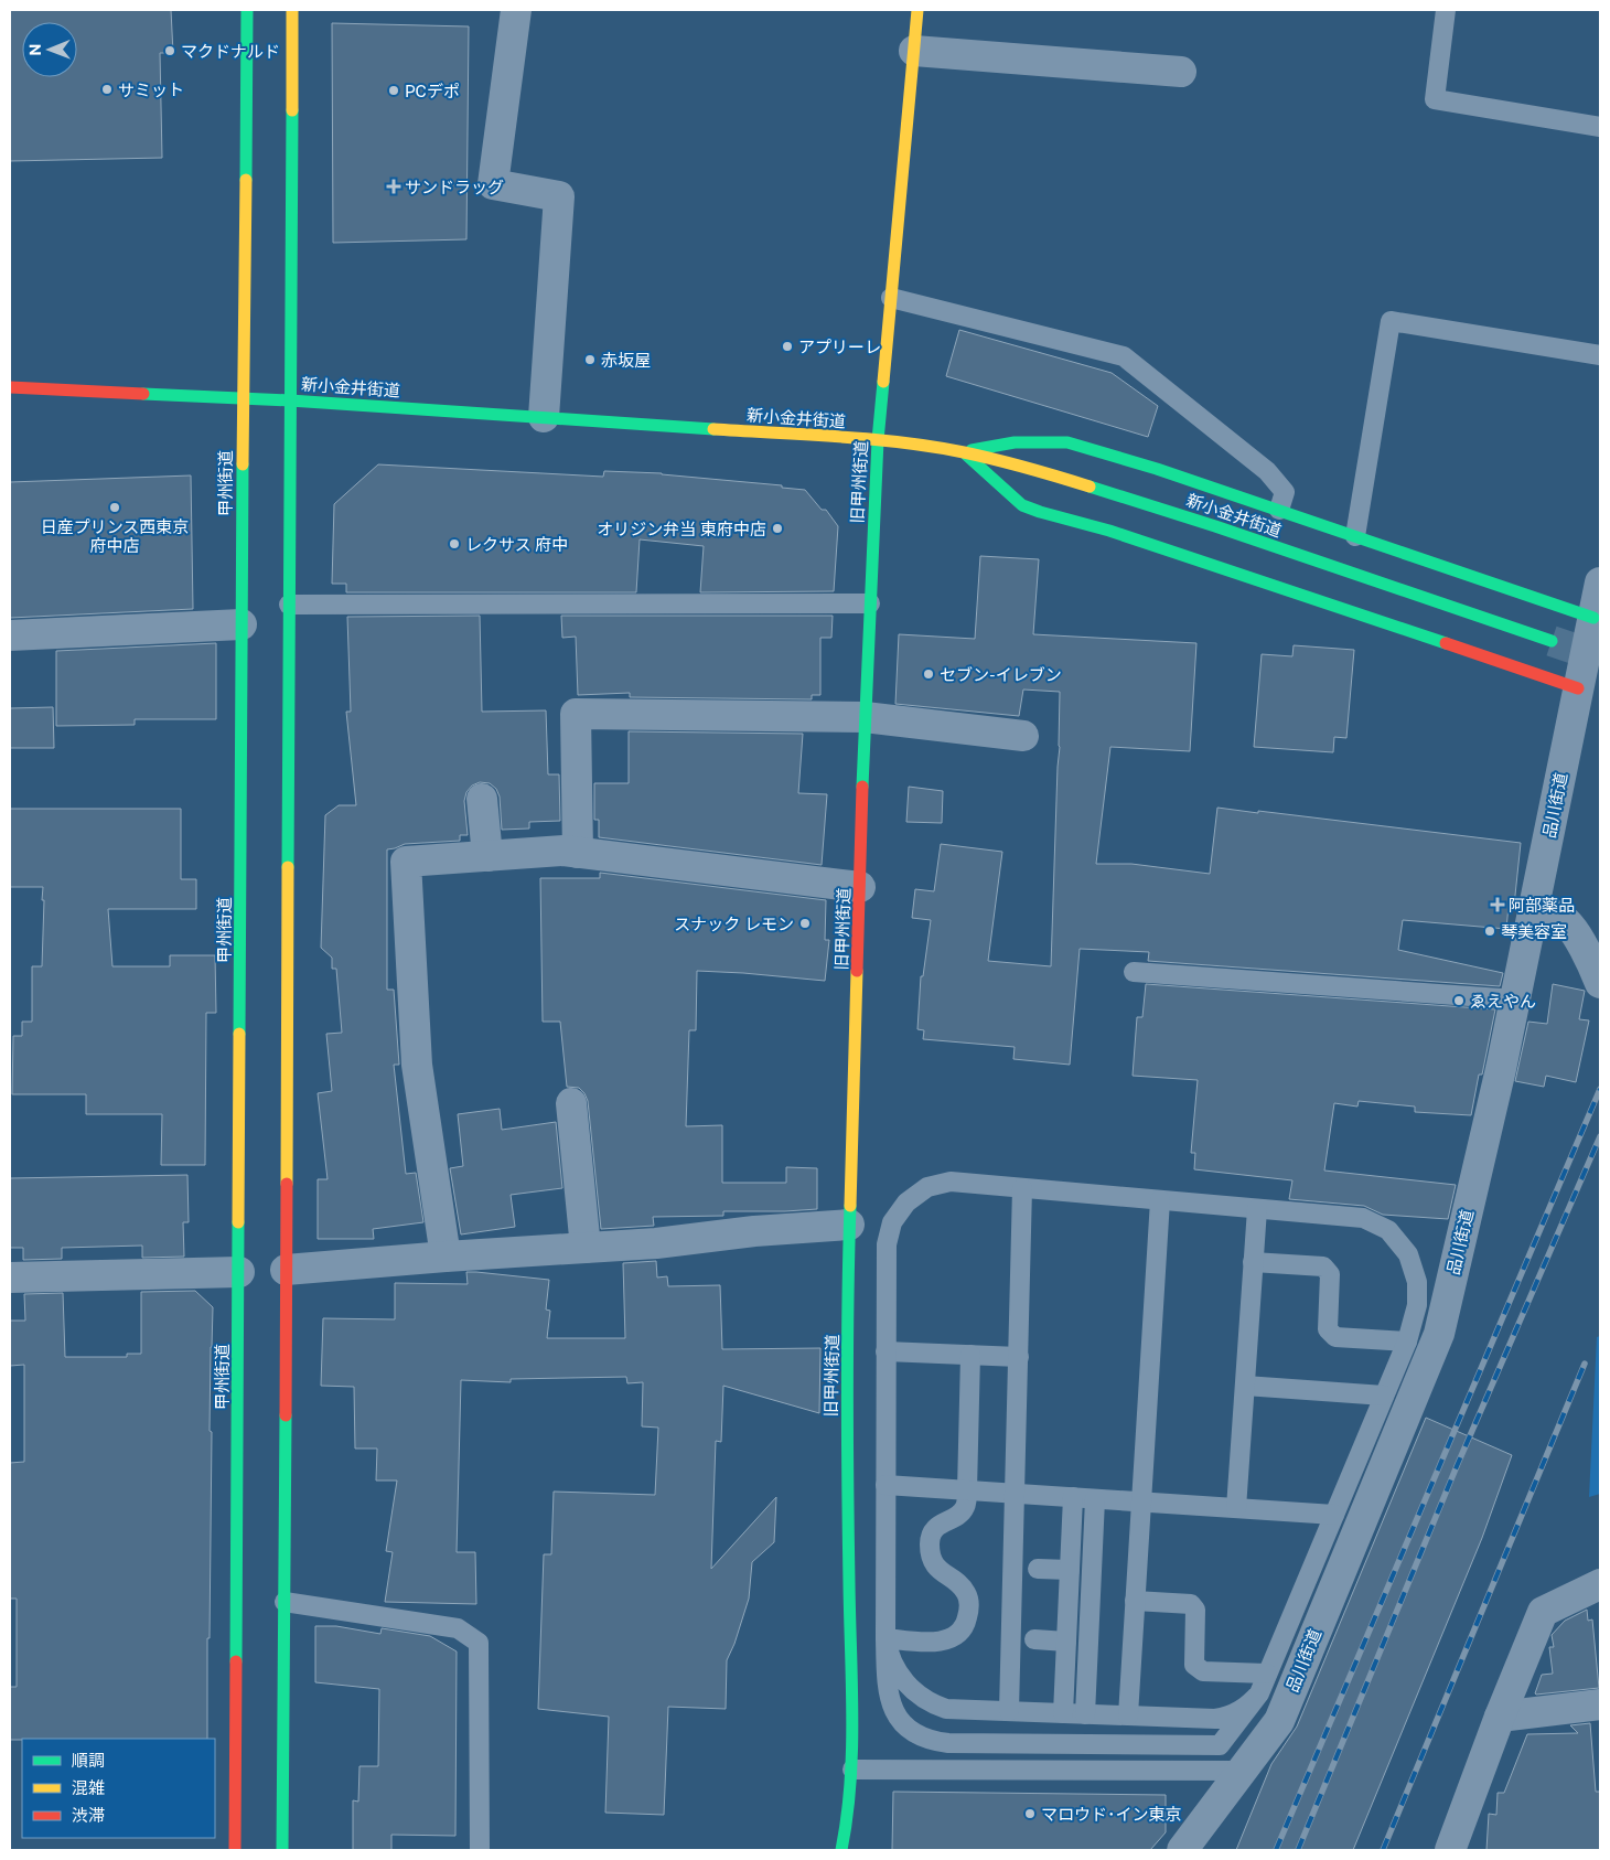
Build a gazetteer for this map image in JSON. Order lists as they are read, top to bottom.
{
  "streets": {
    "main road": ["新小金井街道", "旧甲州街道", "甲州街道"],
    "street": ["品川街道"]
  },
  "crossings": [
    ["新小金井街道", "旧甲州街道"],
    ["新小金井街道", "甲州街道"]
  ],
  "places": {
    "other": [
      "マクドナルド",
      "サミット",
      "PCデポ",
      "アプリーレ",
      "赤坂屋",
      "日産プリンス西東京 府中店",
      "オリジン弁当 東府中店",
      "レクサス 府中",
      "セブン-イレブン",
      "スナック レモン",
      "琴美容室",
      "ゑえやん",
      "マロウド･イン東京"
    ],
    "health": ["サンドラッグ", "阿部薬品"]
  },
  "legend": ["順調", "混雑", "渋滞"],
  "north": "left"
}
